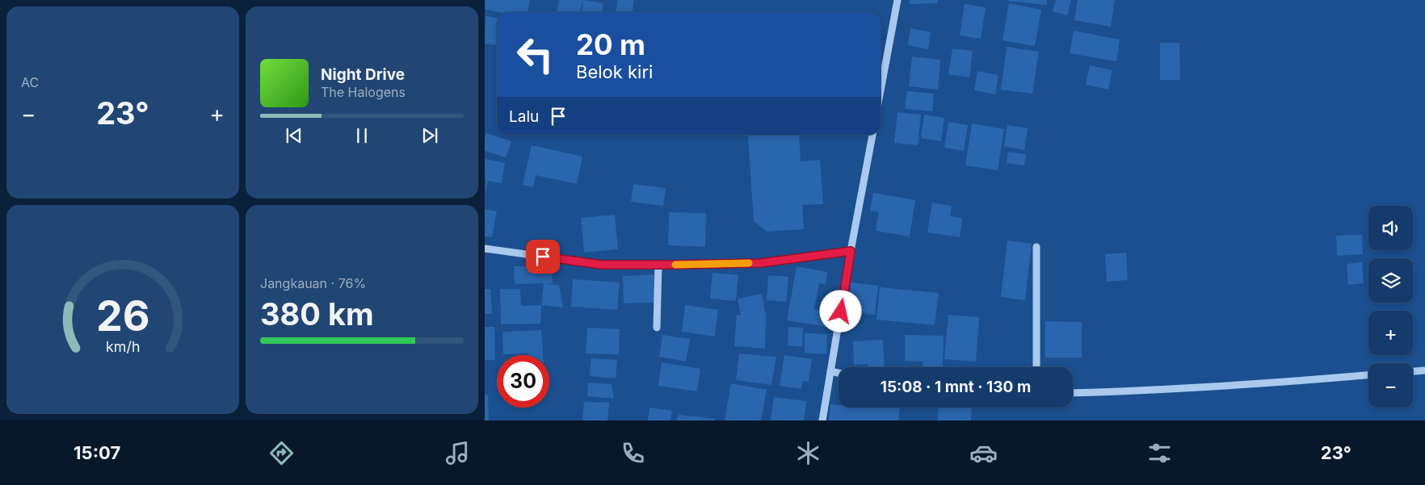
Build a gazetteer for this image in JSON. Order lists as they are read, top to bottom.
{
  "page": {
    "tile": [
      "AC",
      ["Jangkauan · 76%", "380 km"]
    ],
    "turn": ["20 m", "Belok kiri"],
    "song": ["Night Drive", "The Halogens"],
    "heat": ["−", "23°", "+"],
    "then": "Lalu",
    "map_buttons": ["+", "−"],
    "limit": "30",
    "trip": "15:08 · 1 mnt · 130 m",
    "tabs": ["15:07", "23°"],
    "gauge": ["26", "km/h"]
  }
}
